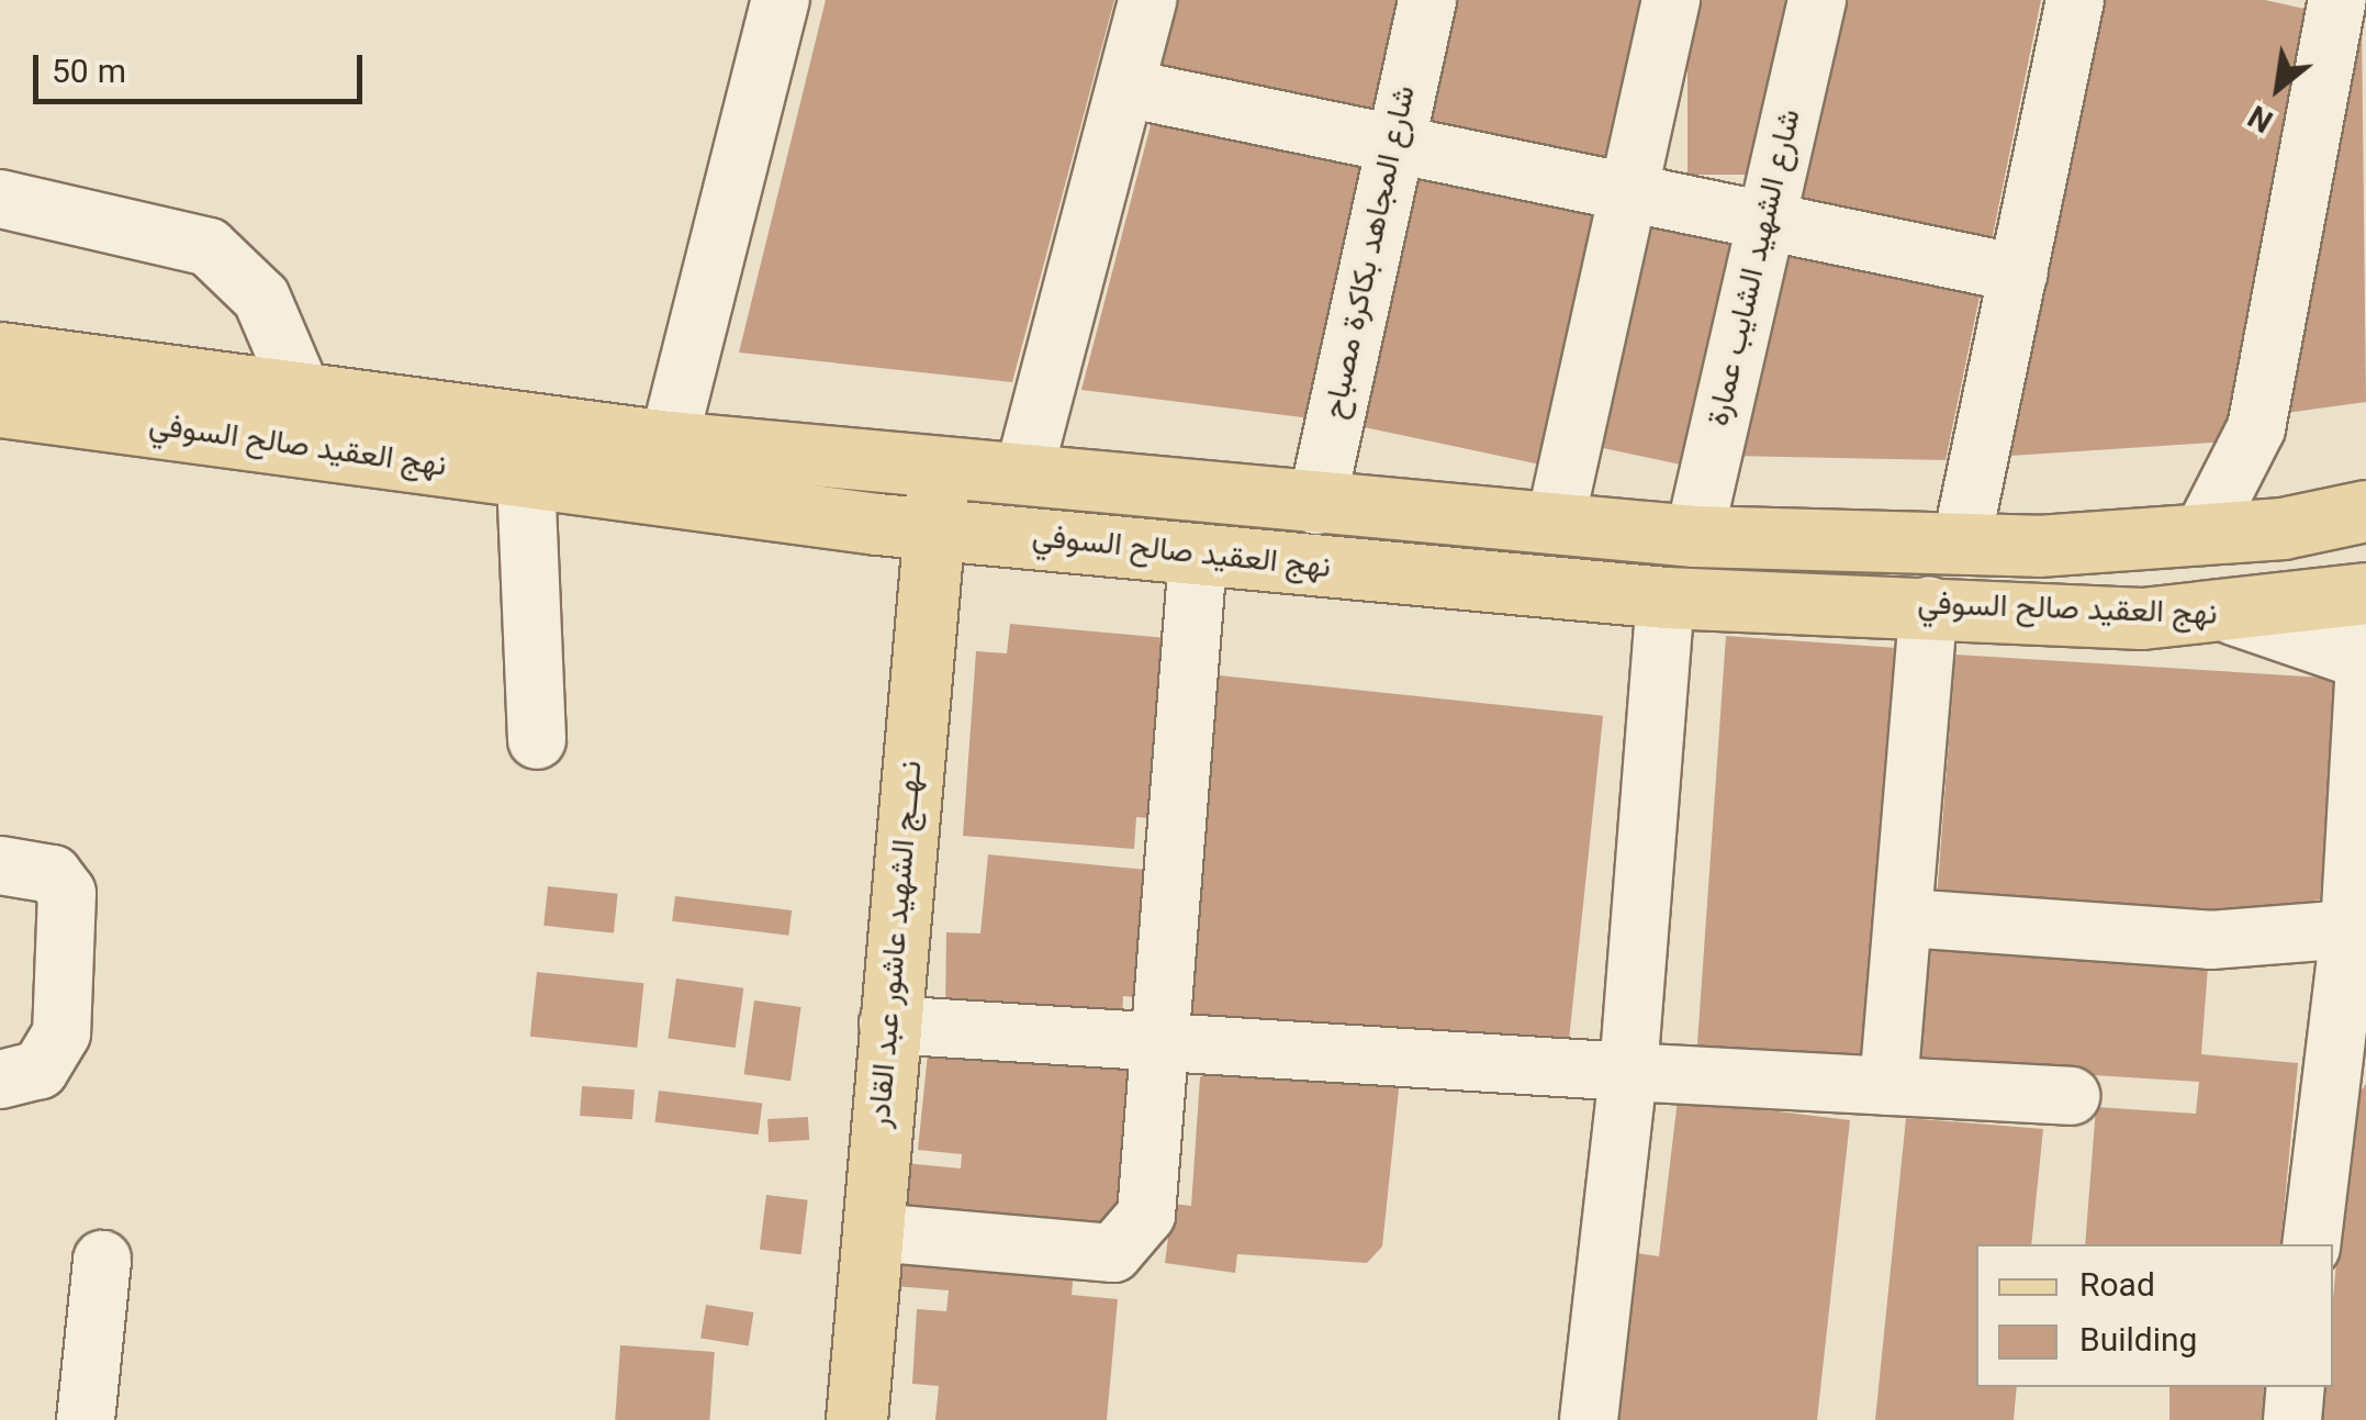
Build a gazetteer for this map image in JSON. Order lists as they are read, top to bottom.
{
  "streets": {
    "main road": ["نهج العقيد صالح السوفي", "نـهــج الشهيد عاشور عبد القادر"],
    "street": ["شارع المجاهد بكاكرة مصباح", "شارع الشهيد الشايب عمارة"]
  },
  "crossings": [
    ["شارع المجاهد بكاكرة مصباح", "نهج العقيد صالح السوفي"],
    ["شارع الشهيد الشايب عمارة", "نهج العقيد صالح السوفي"],
    ["نهج العقيد صالح السوفي", "نـهــج الشهيد عاشور عبد القادر"]
  ],
  "legend": ["Road", "Building"],
  "scale_bar": "50 m",
  "north": "bottom left"
}
